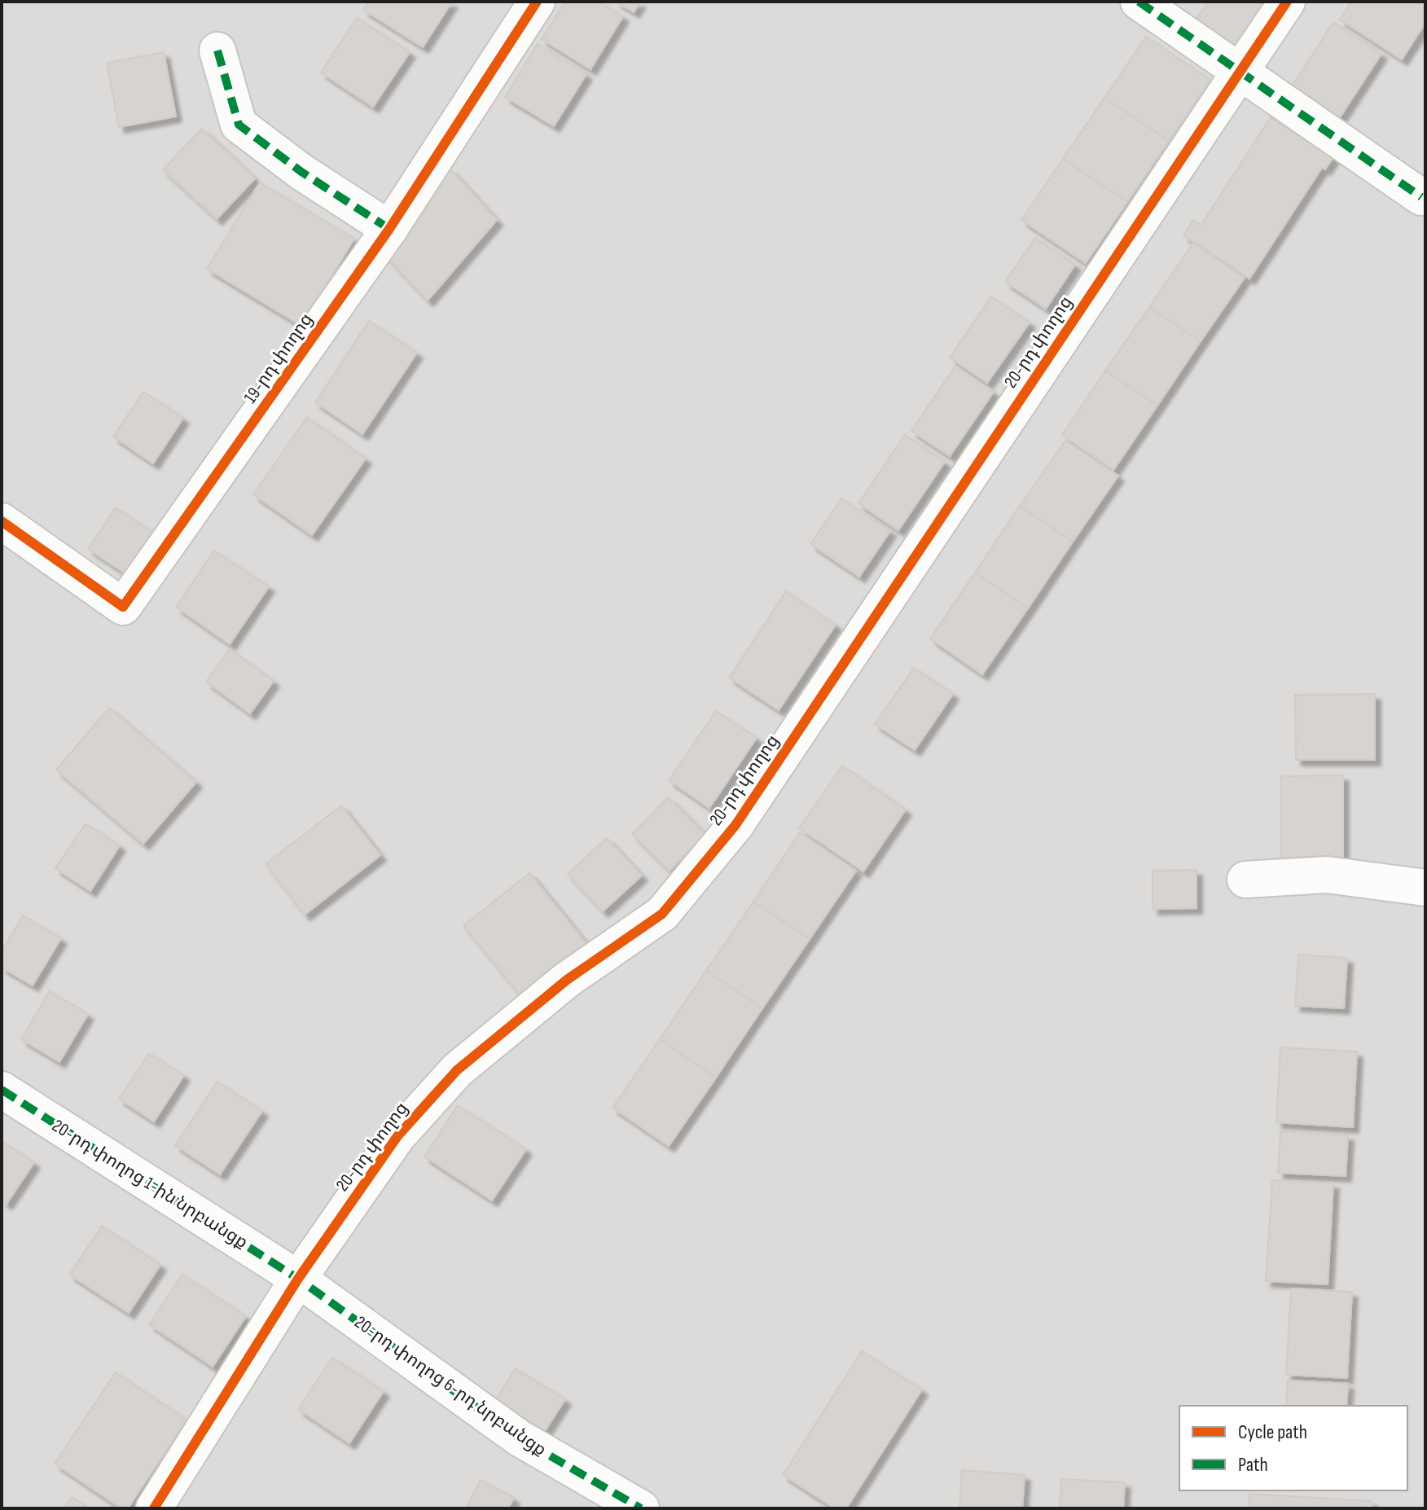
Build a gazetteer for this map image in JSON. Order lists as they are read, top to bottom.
{
  "streets": {
    "street": [
      "20-րդ փողոց",
      "19-րդ փողոց",
      "20-րդ փողոց 1-ին նրբանցք",
      "20-րդ փողոց 6-րդ նրբանցք"
    ]
  },
  "crossings": [
    ["20-րդ փողոց", "20-րդ փողոց 1-ին նրբանցք"],
    ["20-րդ փողոց", "20-րդ փողոց 6-րդ նրբանցք"],
    ["20-րդ փողոց 1-ին նրբանցք", "20-րդ փողոց 6-րդ նրբանցք"]
  ],
  "legend": ["Cycle path", "Path"]
}
